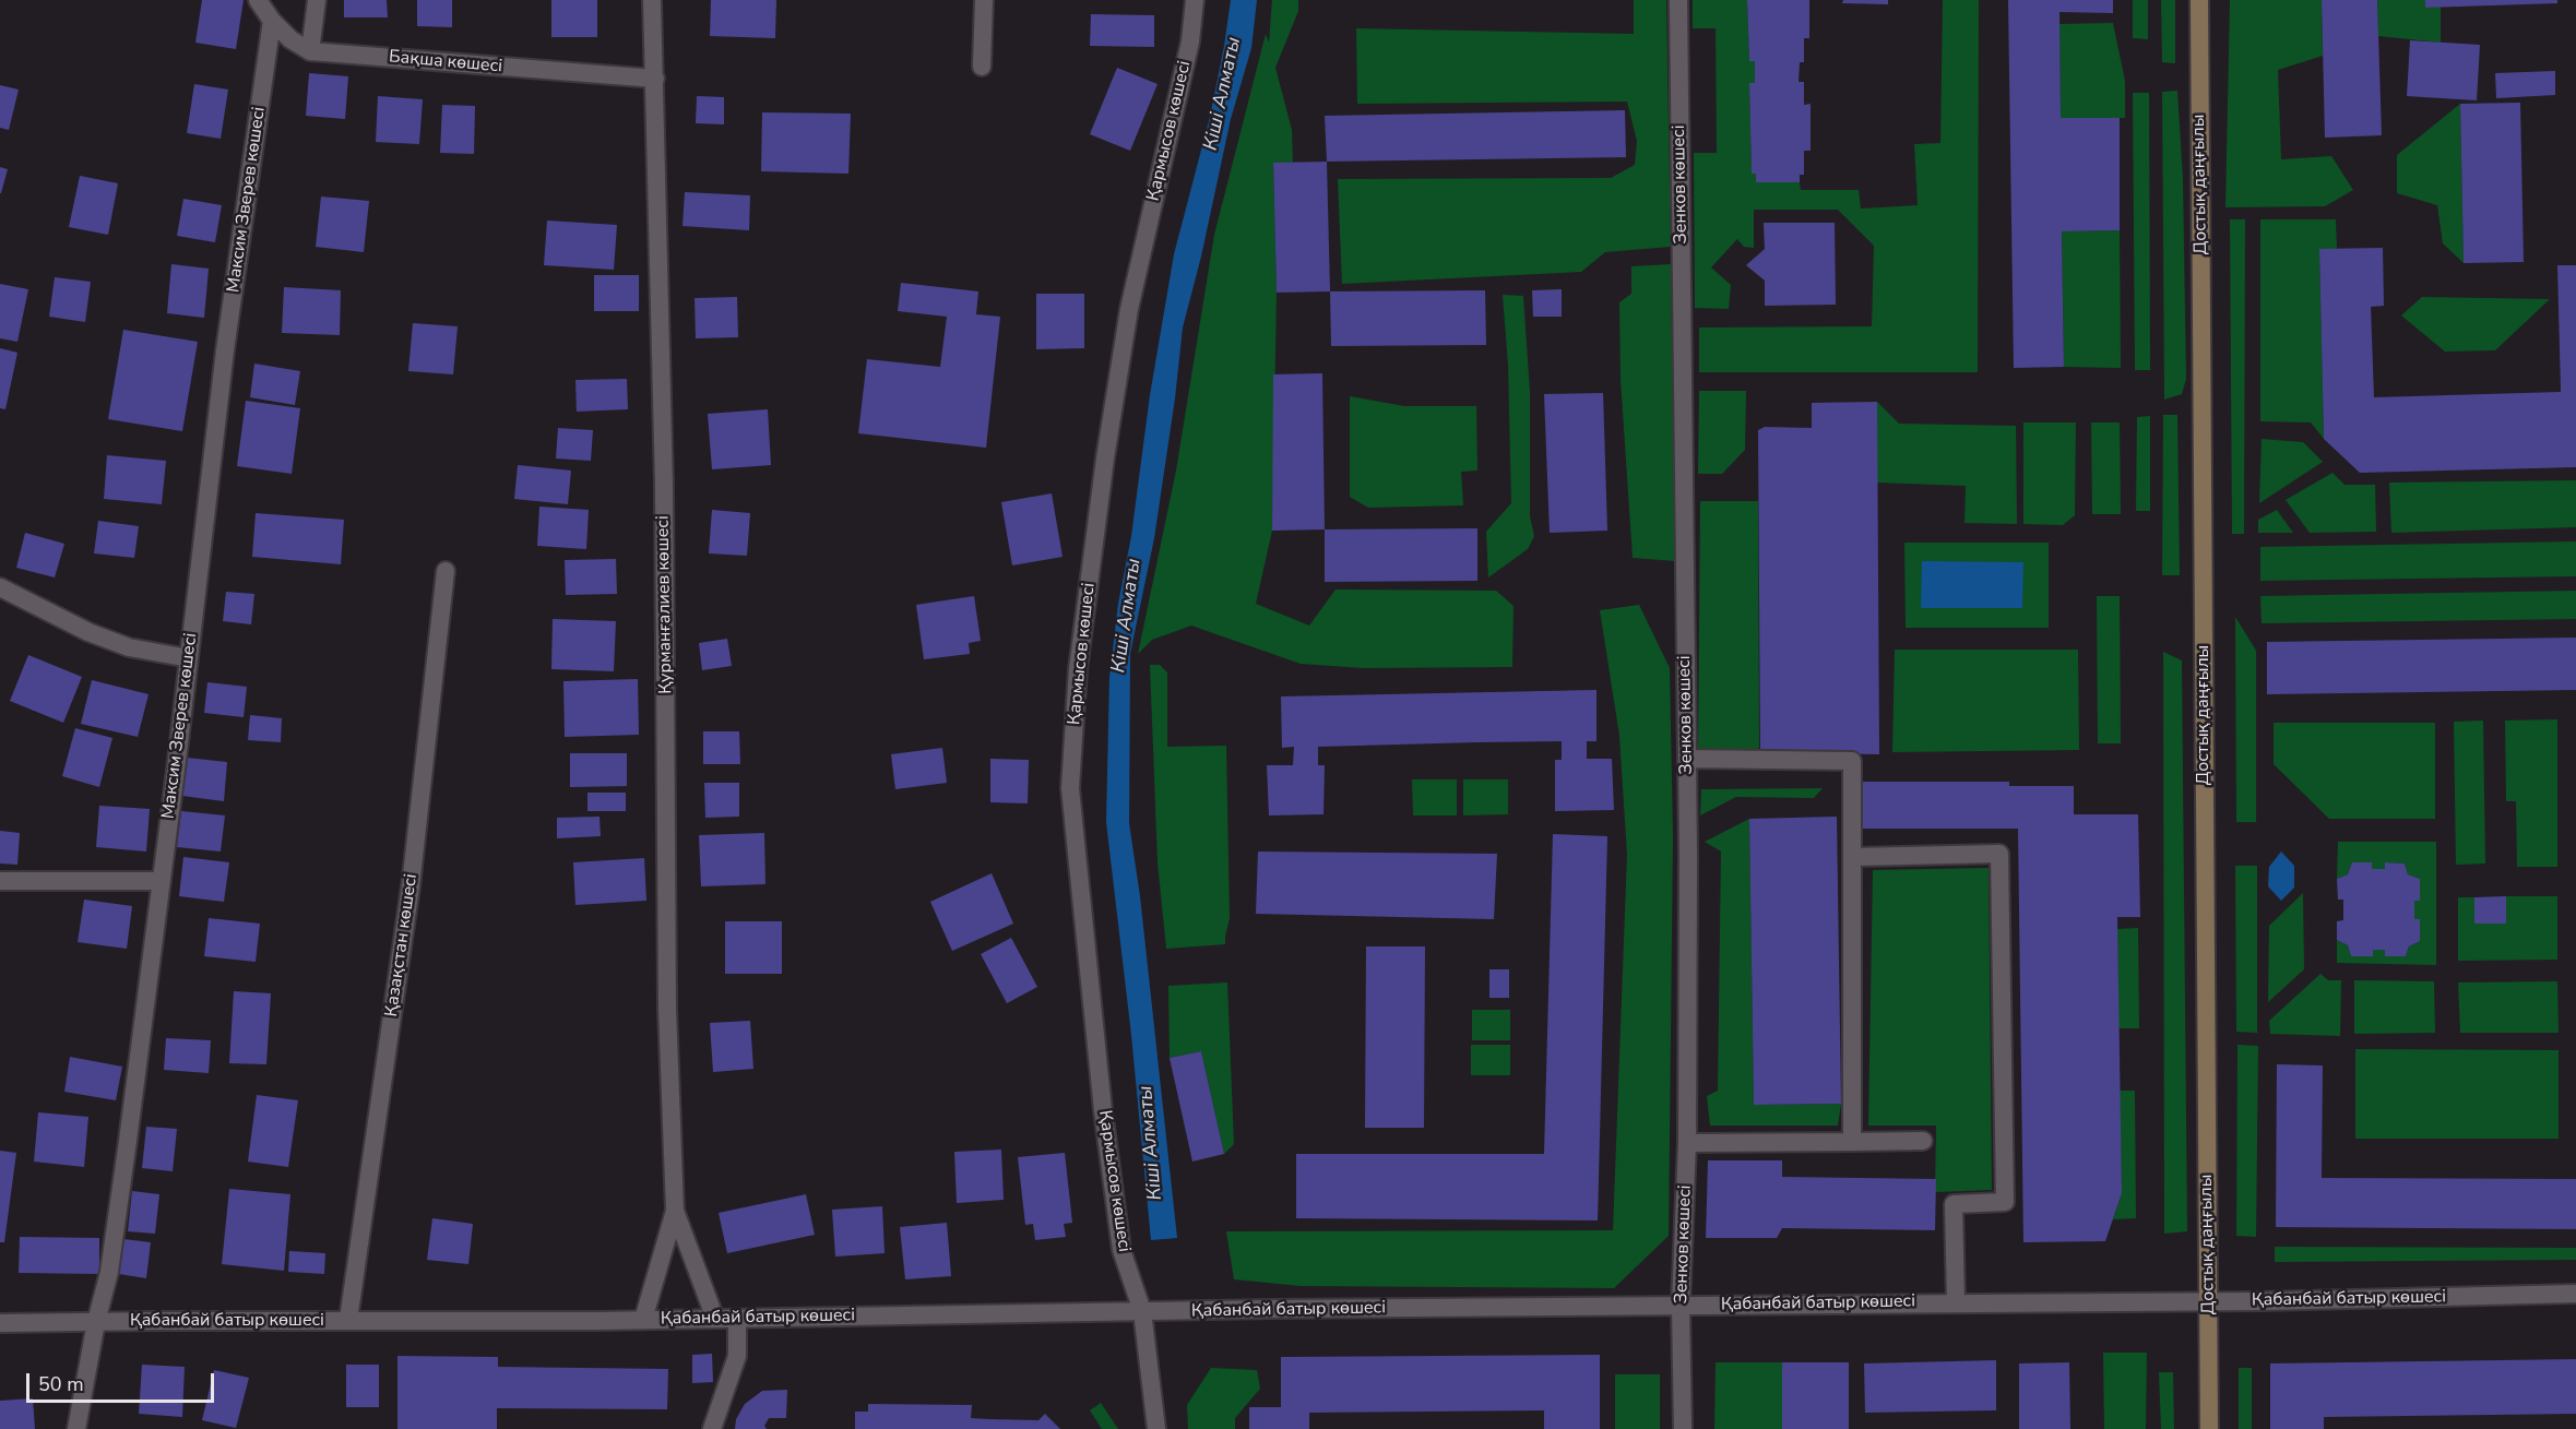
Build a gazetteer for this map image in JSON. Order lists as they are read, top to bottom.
{
  "streets": {
    "main road": ["Достық даңғылы"],
    "street": [
      "Бақша көшесі",
      "Қармысов көшесі",
      "Зенков көшесі",
      "Максим Зверев көшесі",
      "Қурманғалиев көшесі",
      "Қазақстан көшесі",
      "Қабанбай батыр көшесі"
    ]
  },
  "crossings": [
    ["Бақша көшесі", "Қурманғалиев көшесі"],
    ["Қармысов көшесі", "Қабанбай батыр көшесі"],
    ["Зенков көшесі", "Қабанбай батыр көшесі"],
    ["Достық даңғылы", "Қабанбай батыр көшесі"],
    ["Максим Зверев көшесі", "Қабанбай батыр көшесі"],
    ["Қазақстан көшесі", "Қабанбай батыр көшесі"]
  ],
  "water": ["Кіші Алматы"],
  "scale_bar": "50 m"
}
